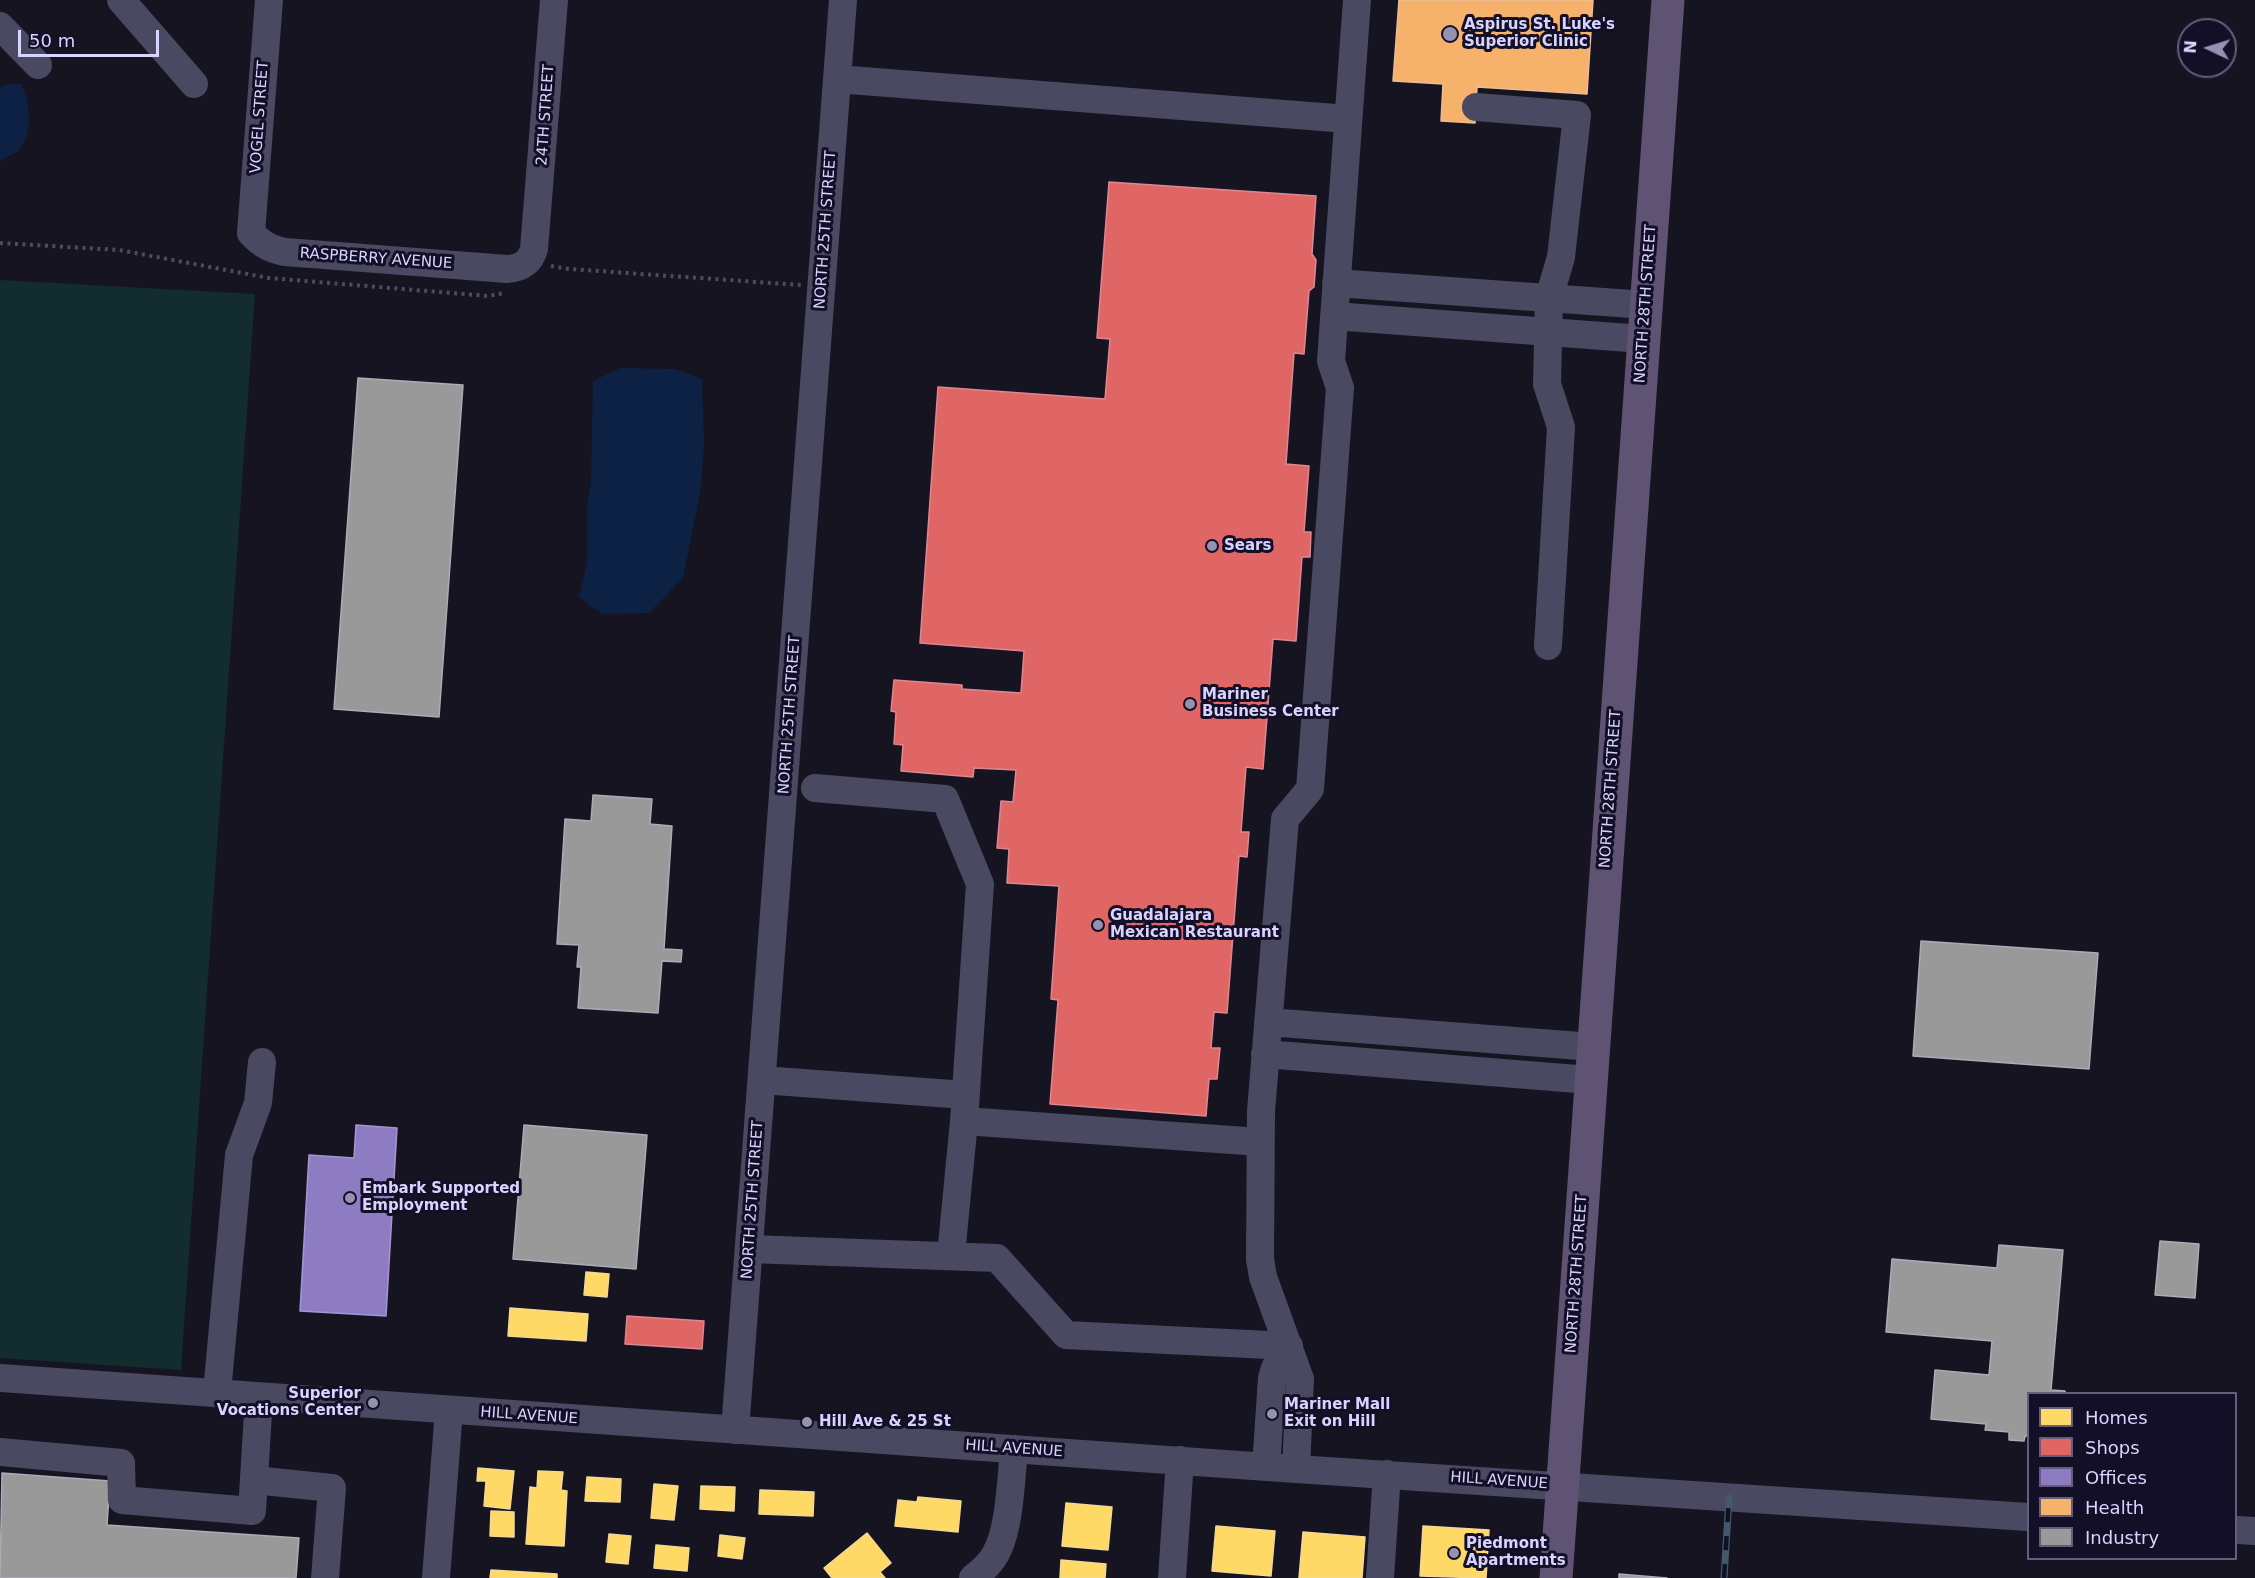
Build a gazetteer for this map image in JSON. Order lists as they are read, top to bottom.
{
  "streets": {
    "main road": ["NORTH 28TH STREET"],
    "street": [
      "24TH STREET",
      "VOGEL STREET",
      "NORTH 25TH STREET",
      "RASPBERRY AVENUE",
      "HILL AVENUE"
    ]
  },
  "crossings": [
    ["24TH STREET", "RASPBERRY AVENUE"],
    ["VOGEL STREET", "RASPBERRY AVENUE"],
    ["NORTH 25TH STREET", "HILL AVENUE"],
    ["NORTH 28TH STREET", "HILL AVENUE"]
  ],
  "places": [
    "Aspirus St. Luke's Superior Clinic",
    "Sears",
    "Mariner Business Center",
    "Guadalajara Mexican Restaurant",
    "Embark Supported Employment",
    "Superior Vocations Center",
    "Mariner Mall Exit on Hill",
    "Hill Ave & 25 St",
    "Piedmont Apartments"
  ],
  "legend": [
    "Homes",
    "Shops",
    "Offices",
    "Health",
    "Industry"
  ],
  "scale_bar": "50 m",
  "north": "left"
}
